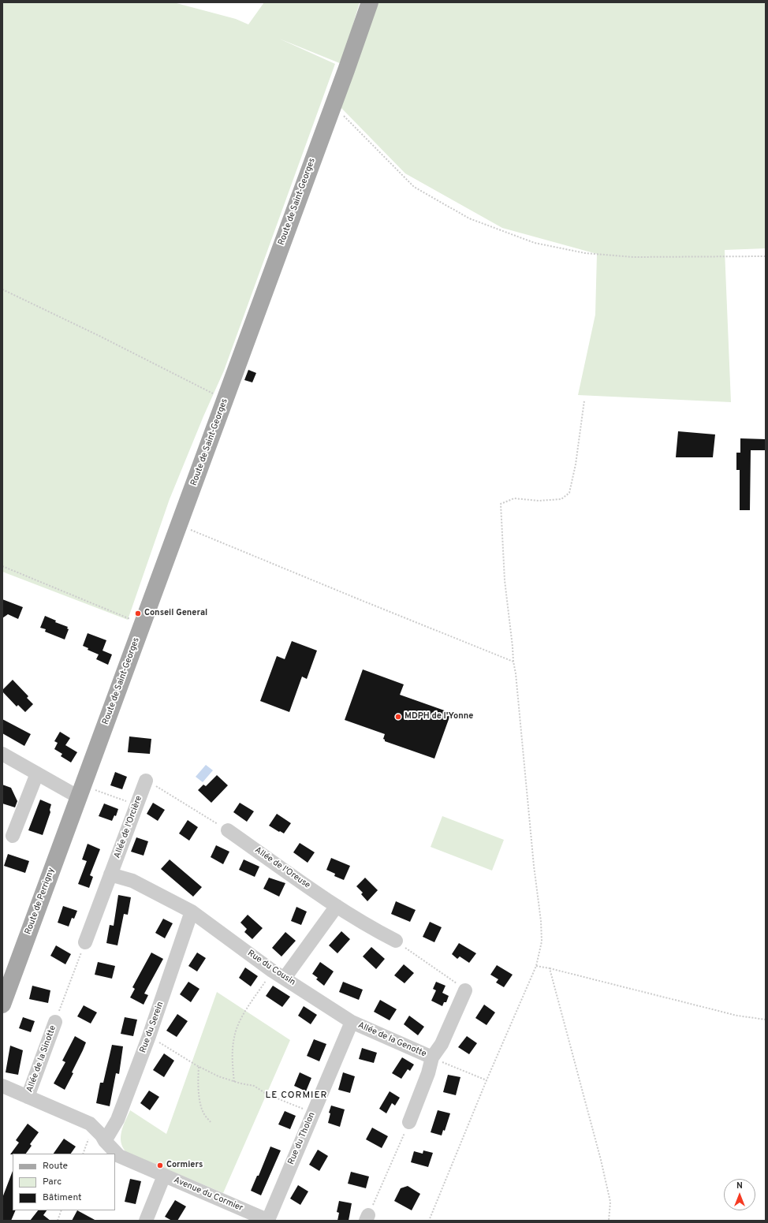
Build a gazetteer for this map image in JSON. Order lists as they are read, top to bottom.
{
  "streets": {
    "main road": ["Route de Saint-Georges", "Route de Perrigny"],
    "street": [
      "Allée de l'Orcière",
      "Allée de l'Oreuse",
      "Rue du Cousin",
      "Rue du Serein",
      "Allée de la Genotte",
      "Allée de la Sinotte",
      "Rue du Tholon",
      "Avenue du Cormier"
    ]
  },
  "crossings": [
    ["Route de Saint-Georges", "Route de Perrigny"],
    ["Rue du Cousin", "Rue du Serein"],
    ["Rue du Cousin", "Allée de la Genotte"],
    ["Rue du Cousin", "Rue du Tholon"],
    ["Rue du Serein", "Avenue du Cormier"],
    ["Allée de la Genotte", "Rue du Tholon"],
    ["Allée de la Sinotte", "Avenue du Cormier"],
    ["Rue du Tholon", "Avenue du Cormier"]
  ],
  "districts": ["LE CORMIER"],
  "places": ["Conseil General", "MDPH de l'Yonne", "Cormiers"],
  "legend": ["Route", "Parc", "Bâtiment"],
  "north": "top"
}
